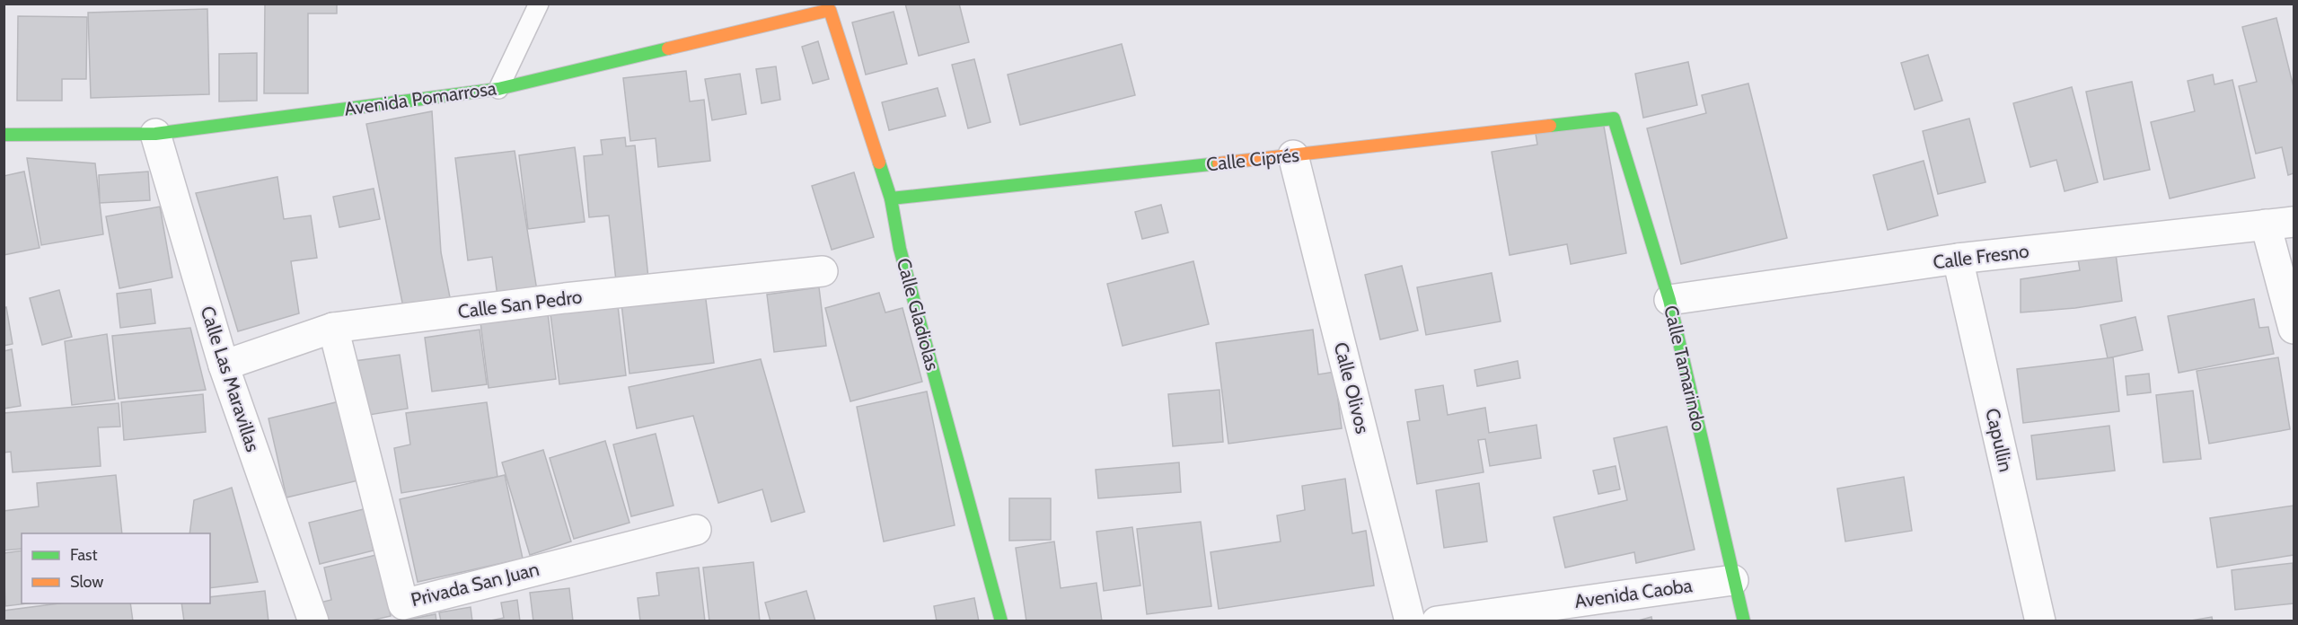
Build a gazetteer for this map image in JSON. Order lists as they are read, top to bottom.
{
  "streets": {
    "street": [
      "Avenida Pomarrosa",
      "Calle Ciprés",
      "Calle Fresno",
      "Calle San Pedro",
      "Calle Gladiolas",
      "Calle Tamarindo",
      "Calle Las Maravillas",
      "Calle Olivos",
      "Capullin",
      "Privada San Juan",
      "Avenida Caoba"
    ]
  },
  "crossings": [
    ["Avenida Pomarrosa", "Calle Gladiolas"],
    ["Avenida Pomarrosa", "Calle Las Maravillas"],
    ["Calle Ciprés", "Calle Gladiolas"],
    ["Calle Ciprés", "Calle Tamarindo"],
    ["Calle Ciprés", "Calle Olivos"],
    ["Calle Fresno", "Calle Tamarindo"],
    ["Calle Fresno", "Capullin"],
    ["Calle San Pedro", "Calle Las Maravillas"],
    ["Calle San Pedro", "Privada San Juan"],
    ["Calle Tamarindo", "Avenida Caoba"]
  ],
  "legend": ["Fast", "Slow"]
}
